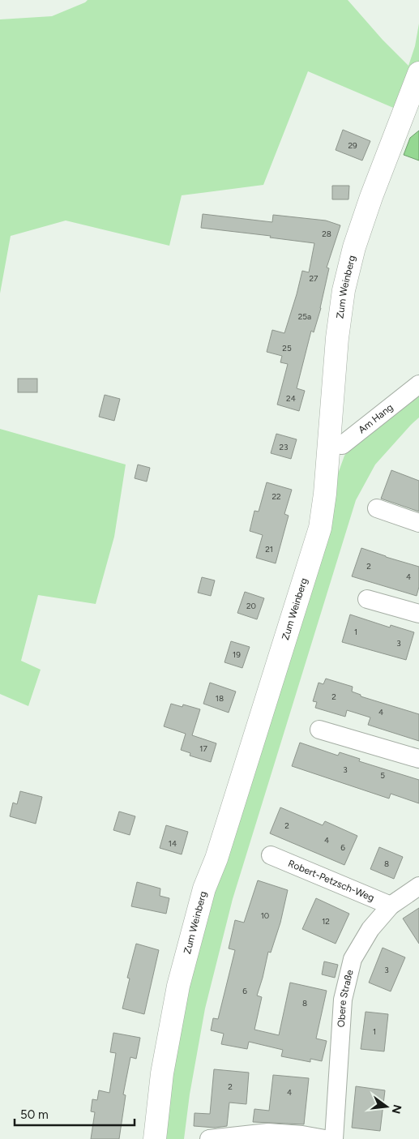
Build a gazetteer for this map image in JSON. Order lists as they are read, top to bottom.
{
  "streets": {
    "street": [
      "Zum Weinberg",
      "Am Hang",
      "Robert-Petzsch-Weg",
      "Obere Straße"
    ]
  },
  "crossings": [
    ["Zum Weinberg", "Am Hang"],
    ["Robert-Petzsch-Weg", "Obere Straße"]
  ],
  "house_numbers": [
    "29",
    "28",
    "27",
    "25a",
    "25",
    "24",
    "23",
    "22",
    "21",
    "2",
    "4",
    "20",
    "1",
    "3",
    "19",
    "2",
    "18",
    "4",
    "17",
    "3",
    "5",
    "2",
    "4",
    "14",
    "6",
    "8",
    "10",
    "12",
    "3",
    "6",
    "8",
    "1",
    "2",
    "4"
  ],
  "scale_bar": "50 m",
  "north": "right"
}
